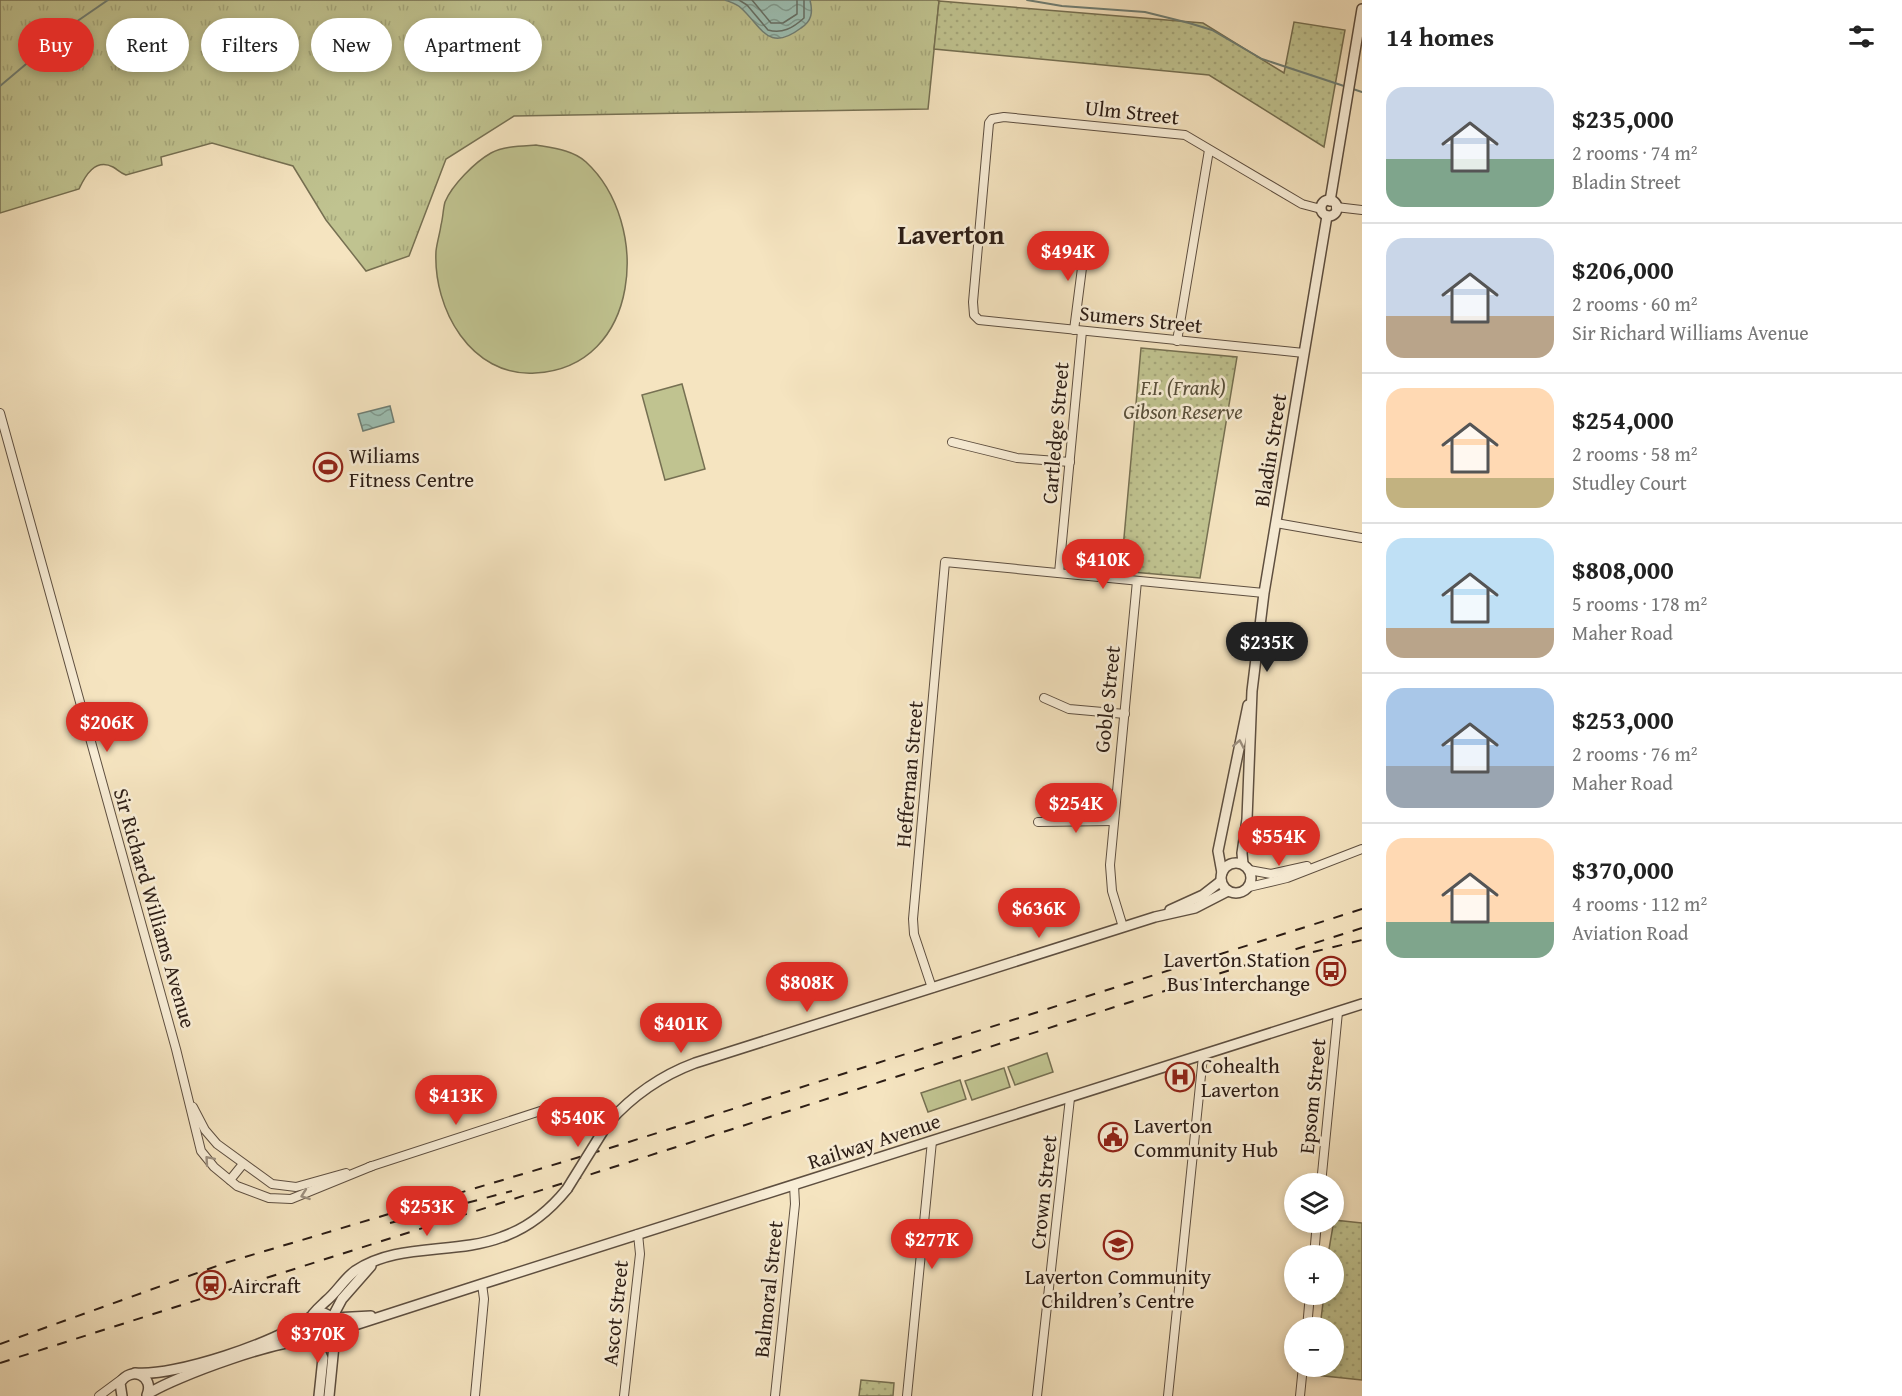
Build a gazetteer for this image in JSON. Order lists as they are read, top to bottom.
{
  "streets": {
    "street": [
      "Ulm Street",
      "Sumers Street",
      "Cartledge Street",
      "Bladin Street",
      "Goble Street",
      "Heffernan Street",
      "Sir Richard Williams Avenue",
      "Epsom Street",
      "Railway Avenue",
      "Crown Street",
      "Balmoral Street",
      "Ascot Street"
    ]
  },
  "crossings": [
    ["Ulm Street", "Sumers Street"],
    ["Ulm Street", "Bladin Street"],
    ["Sumers Street", "Cartledge Street"],
    ["Sumers Street", "Bladin Street"],
    ["Cartledge Street", "Heffernan Street"],
    ["Epsom Street", "Railway Avenue"],
    ["Railway Avenue", "Crown Street"],
    ["Railway Avenue", "Balmoral Street"],
    ["Railway Avenue", "Ascot Street"]
  ],
  "districts": ["Laverton"],
  "parks": ["F.I. (Frank) Gibson Reserve"],
  "places": {
    "sports": ["Wiliams Fitness Centre"],
    "bus stop": ["Laverton Station Bus Interchange"],
    "hospital": ["Cohealth Laverton"],
    "public building": ["Laverton Community Hub"],
    "school or university": ["Laverton Community Children’s Centre"],
    "station": ["Aircraft"]
  },
  "page": {
    "heading": "14 homes",
    "chip": [
      "Buy",
      "Rent",
      "Filters",
      "New",
      "Apartment"
    ],
    "list": [
      {
        "name": "$235,000",
        "note": "2 rooms · 74 m² · Bladin Street"
      },
      {
        "name": "$206,000",
        "note": "2 rooms · 60 m² · Sir Richard Williams Avenue"
      },
      {
        "name": "$254,000",
        "note": "2 rooms · 58 m² · Studley Court"
      },
      {
        "name": "$808,000",
        "note": "5 rooms · 178 m² · Maher Road"
      },
      {
        "name": "$253,000",
        "note": "2 rooms · 76 m² · Maher Road"
      },
      {
        "name": "$370,000",
        "note": "4 rooms · 112 m² · Aviation Road"
      }
    ],
    "price": [
      "$494K",
      "$410K",
      "$235K",
      "$206K",
      "$254K",
      "$554K",
      "$636K",
      "$808K",
      "$401K",
      "$413K",
      "$540K",
      "$253K",
      "$277K",
      "$370K"
    ],
    "map_buttons": ["+", "−"]
  }
}
